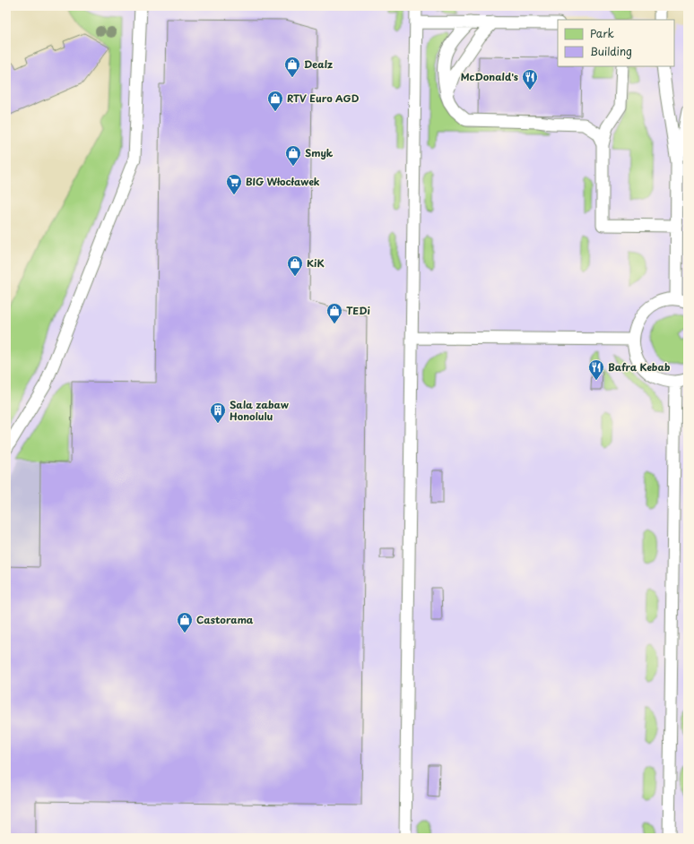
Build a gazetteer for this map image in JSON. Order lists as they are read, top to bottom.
{
  "places": {
    "shop": [
      "Dealz",
      "RTV Euro AGD",
      "Smyk",
      "KiK",
      "TEDi",
      "Castorama"
    ],
    "restaurant": ["McDonald's", "Bafra Kebab"],
    "supermarket": ["BIG Włocławek"],
    "building": ["Sala zabaw Honolulu"]
  },
  "legend": ["Park", "Building"]
}
